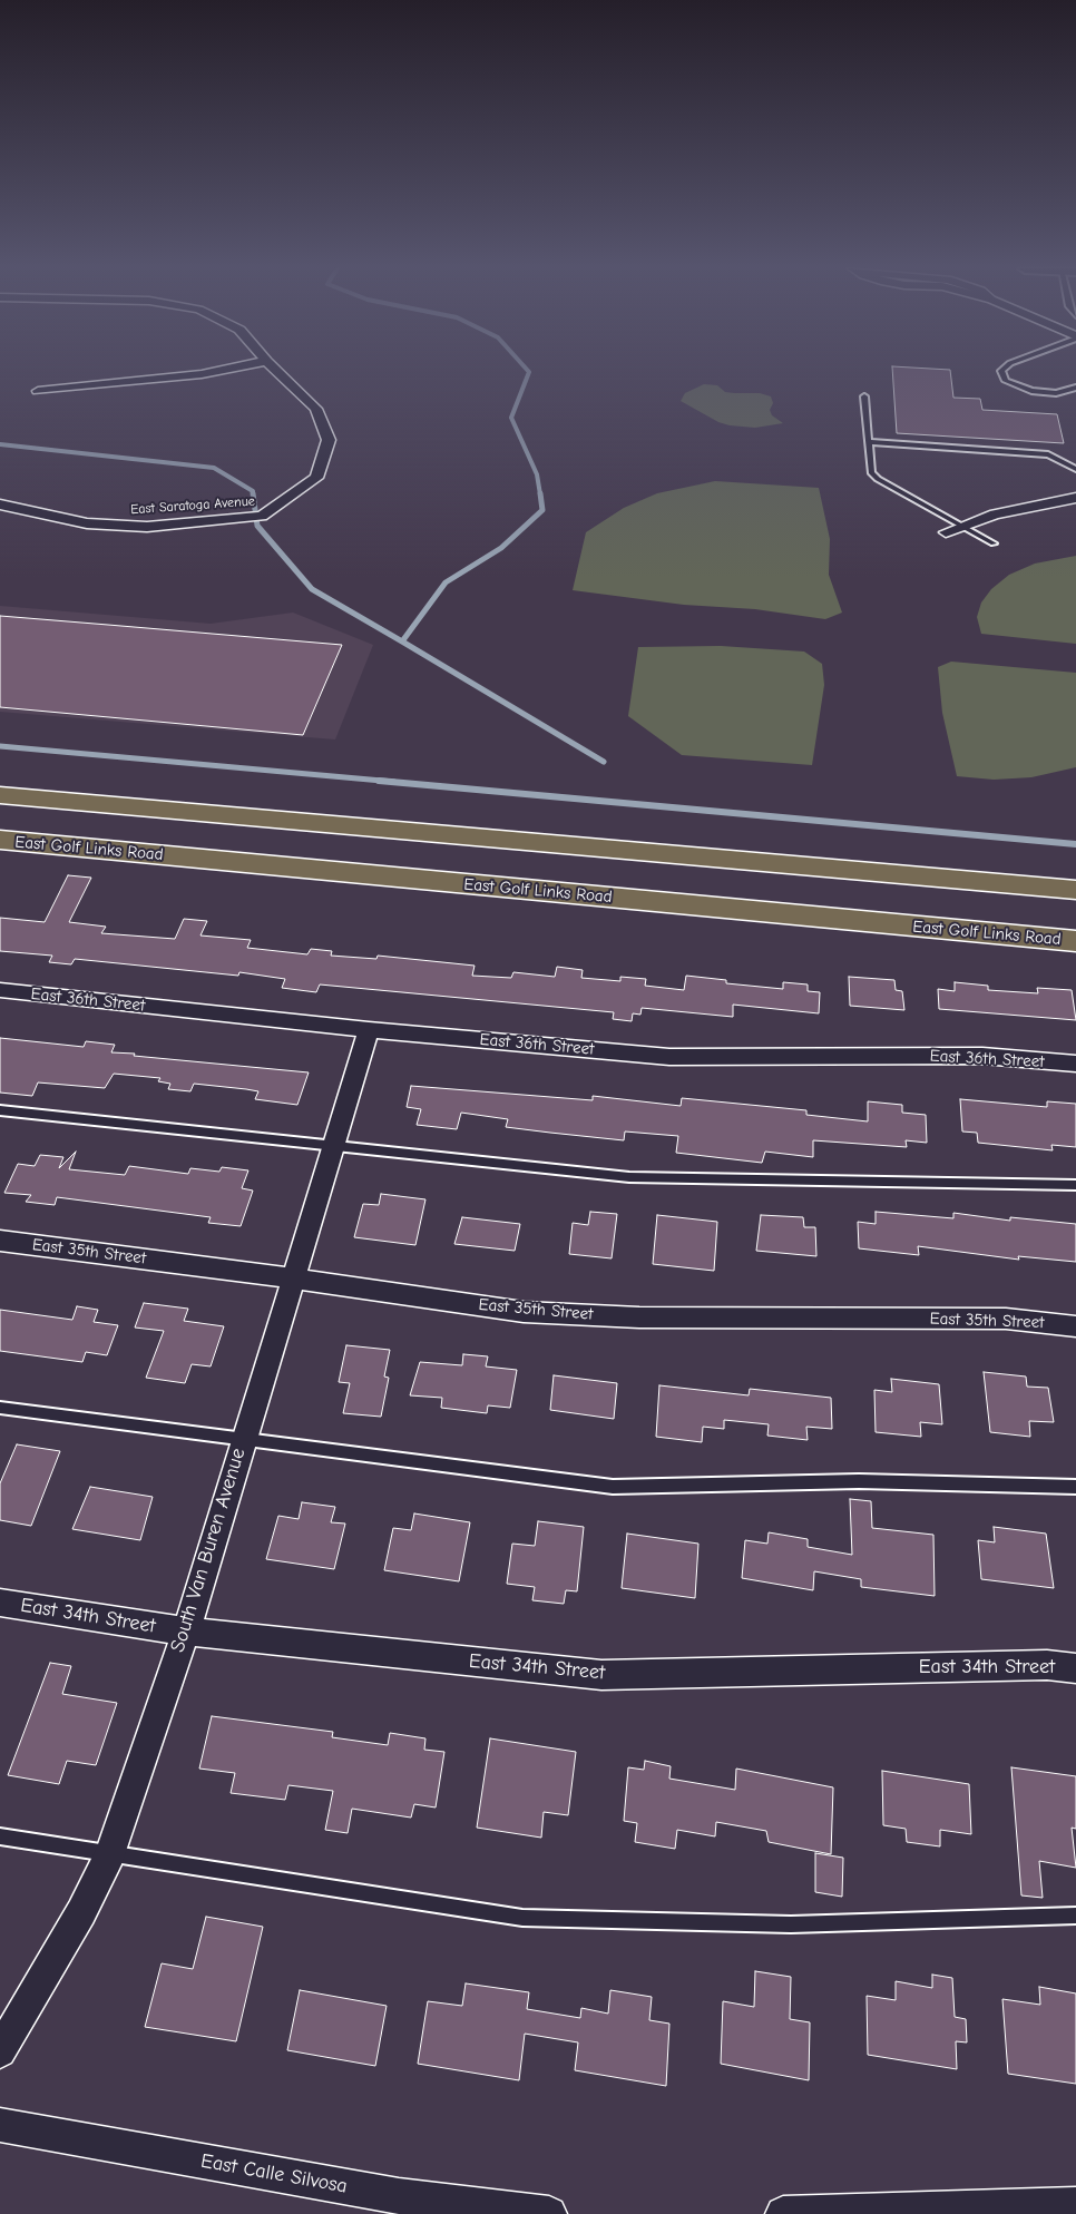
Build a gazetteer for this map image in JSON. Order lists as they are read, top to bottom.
{
  "streets": {
    "main road": ["East Golf Links Road"],
    "street": [
      "East Saratoga Avenue",
      "East 36th Street",
      "East 35th Street",
      "South Van Buren Avenue",
      "East 34th Street",
      "East Calle Silvosa"
    ]
  },
  "crossings": [
    ["East 36th Street", "South Van Buren Avenue"],
    ["East 35th Street", "South Van Buren Avenue"],
    ["South Van Buren Avenue", "East 34th Street"]
  ]
}
